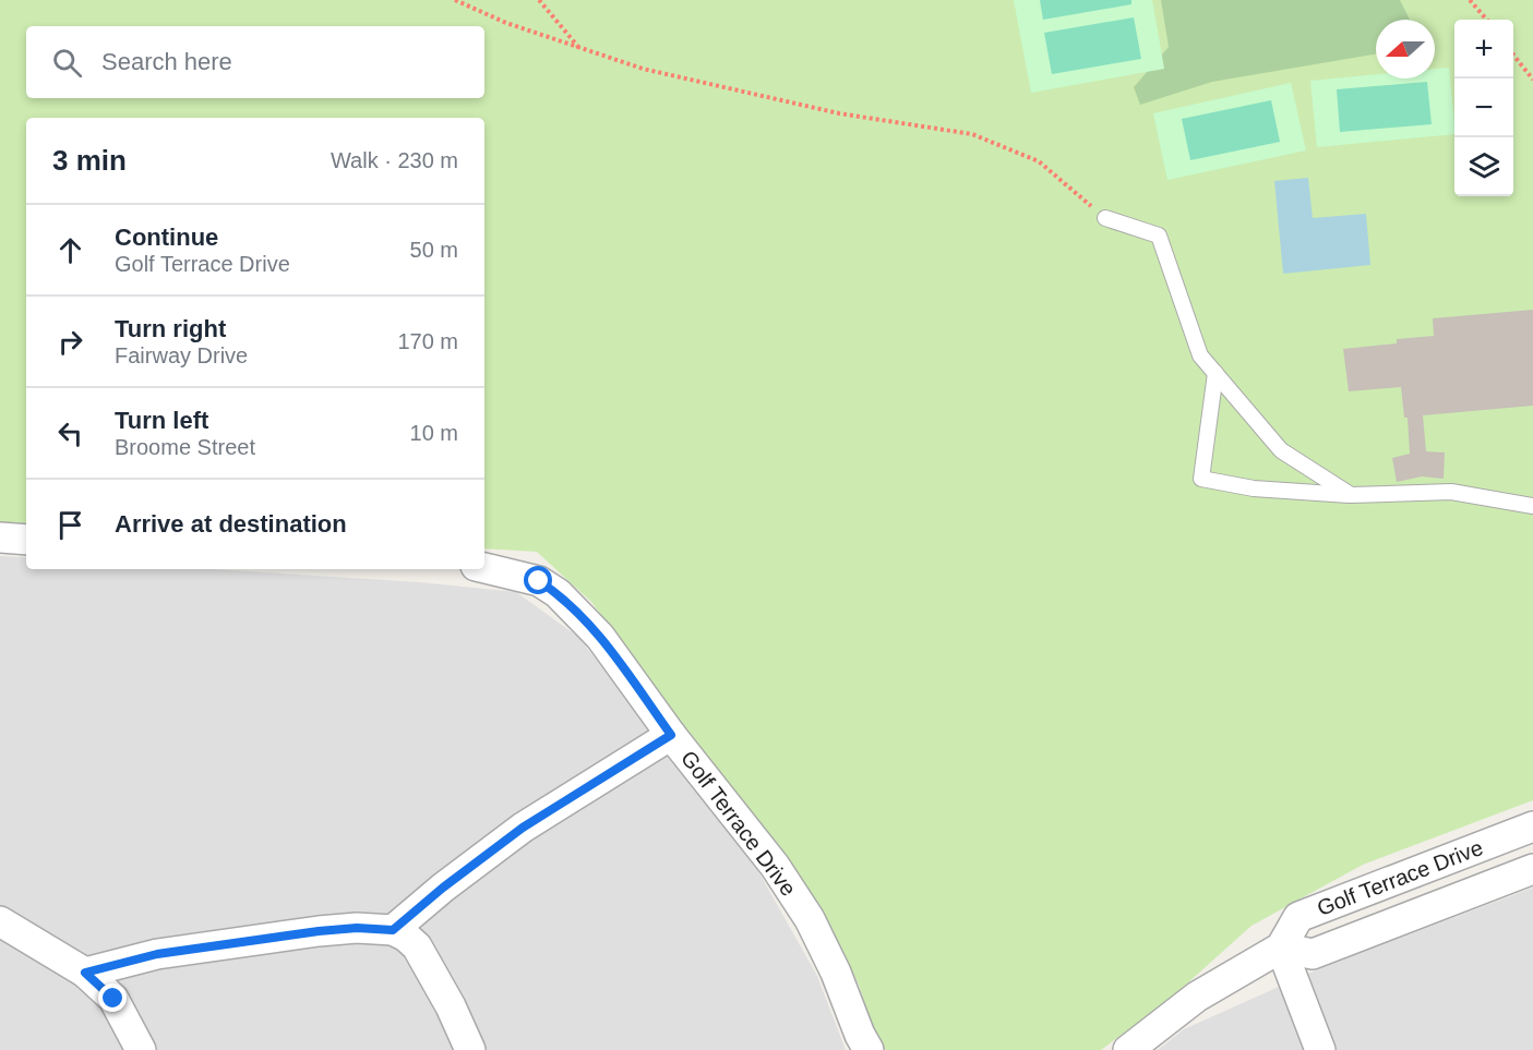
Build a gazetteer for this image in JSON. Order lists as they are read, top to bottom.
{
  "streets": {
    "street": ["Golf Terrace Drive"]
  },
  "north": "left",
  "page": {
    "map_buttons": ["+", "−"],
    "search": "Search here",
    "heading": ["3 min", "Walk · 230 m"],
    "list": [
      ["Continue", "Golf Terrace Drive", "50 m"],
      ["Turn right", "Fairway Drive", "170 m"],
      ["Turn left", "Broome Street", "10 m"],
      "Arrive at destination"
    ]
  }
}
